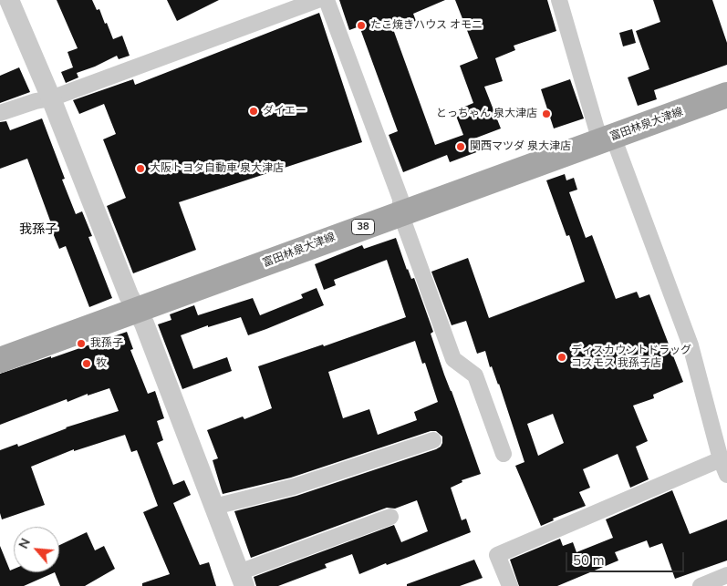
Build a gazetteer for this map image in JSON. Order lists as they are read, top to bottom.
{
  "streets": {
    "main road": ["富田林泉大津線", "38"]
  },
  "districts": ["我孫子"],
  "places": [
    "たこ焼きハウス オモニ",
    "ダイエー",
    "とっちゃん 泉大津店",
    "関西マツダ 泉大津店",
    "大阪トヨタ自動車 泉大津店",
    "我孫子",
    "ディスカウントドラッグ コスモス 我孫子店",
    "牧"
  ],
  "scale_bar": "50 m",
  "north": "top left"
}
